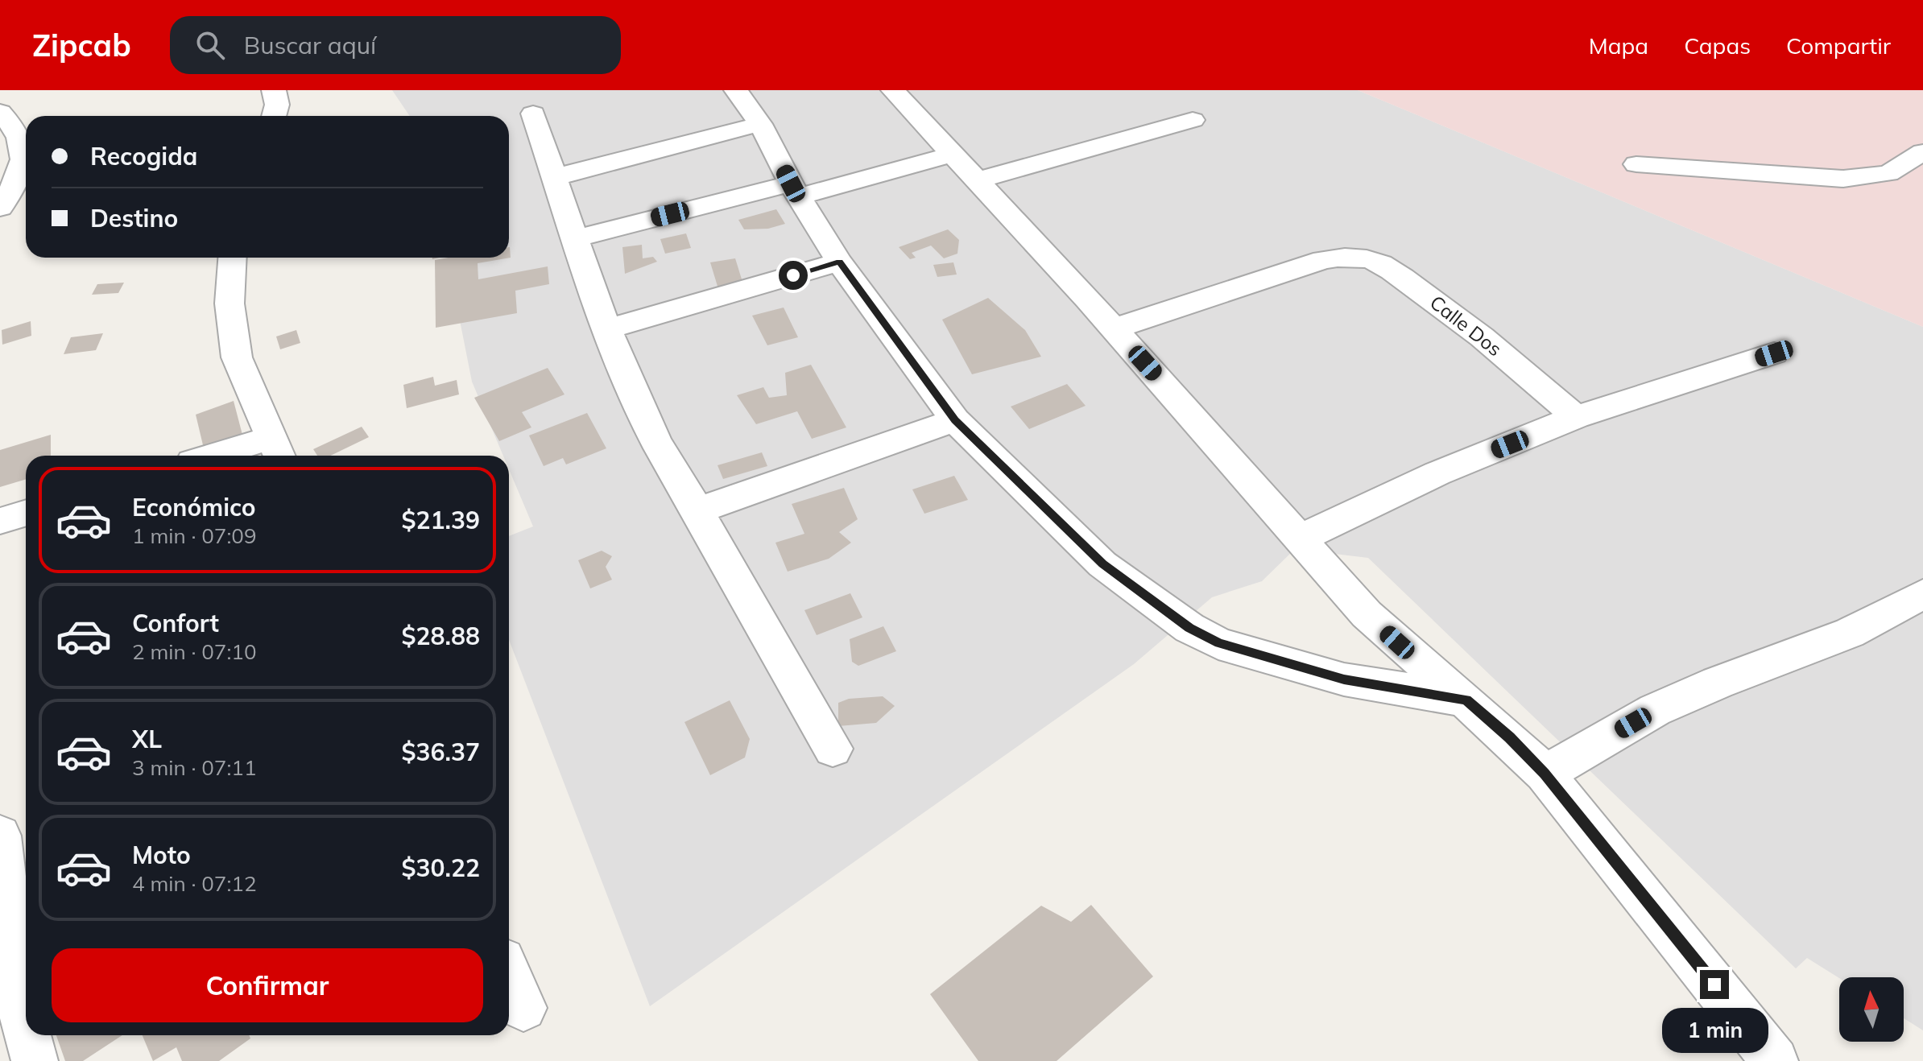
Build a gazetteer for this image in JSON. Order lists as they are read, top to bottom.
{
  "streets": {
    "street": ["Calle Dos"]
  },
  "north": "top",
  "page": {
    "header": "Zipcab",
    "search": "Buscar aquí",
    "nav": ["Mapa", "Capas", "Compartir"],
    "banner": ["Recogida", "Destino"],
    "list": [
      {
        "name": "Económico",
        "note": "1 min · 07:09",
        "value": "$21.39"
      },
      {
        "name": "Confort",
        "note": "2 min · 07:10",
        "value": "$28.88"
      },
      {
        "name": "XL",
        "note": "3 min · 07:11",
        "value": "$36.37"
      },
      {
        "name": "Moto",
        "note": "4 min · 07:12",
        "value": "$30.22"
      }
    ],
    "buttons": "Confirmar",
    "bubble": "1 min"
  }
}
